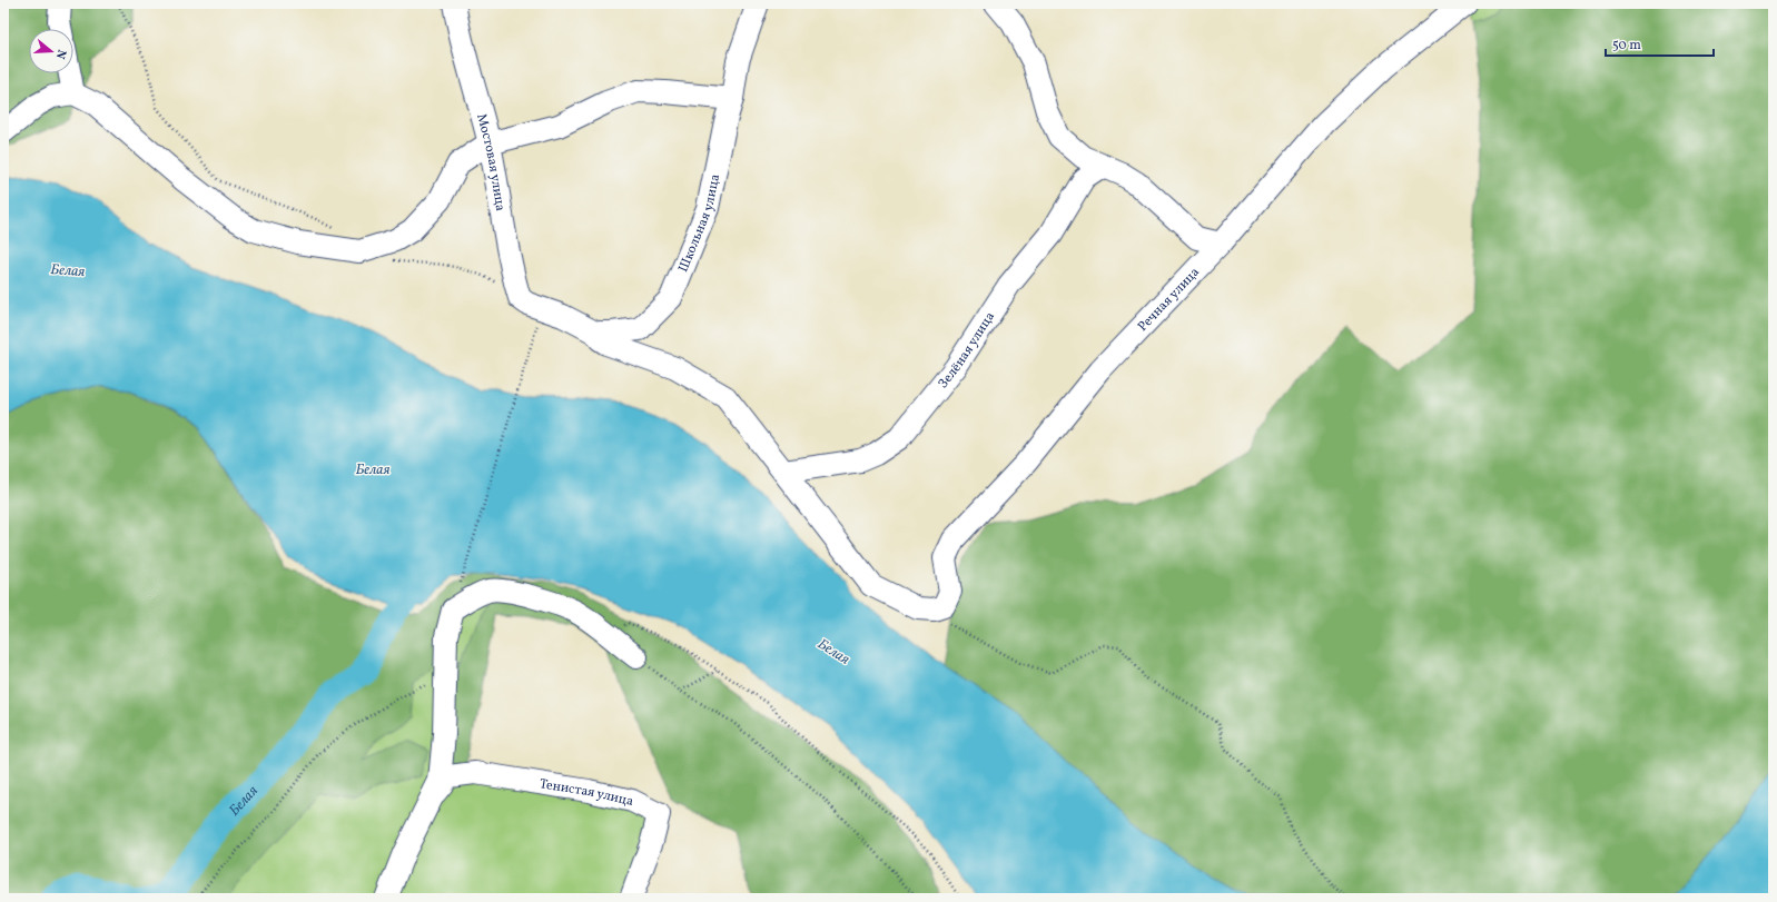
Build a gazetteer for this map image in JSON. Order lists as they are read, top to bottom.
{
  "streets": {
    "street": [
      "Мостовая улица",
      "Школьная улица",
      "Речная улица",
      "Зелёная улица",
      "Тенистая улица"
    ]
  },
  "crossings": [
    ["Мостовая улица", "Школьная улица"],
    ["Речная улица", "Зелёная улица"]
  ],
  "water": ["Белая"],
  "scale_bar": "50 m",
  "north": "right"
}
